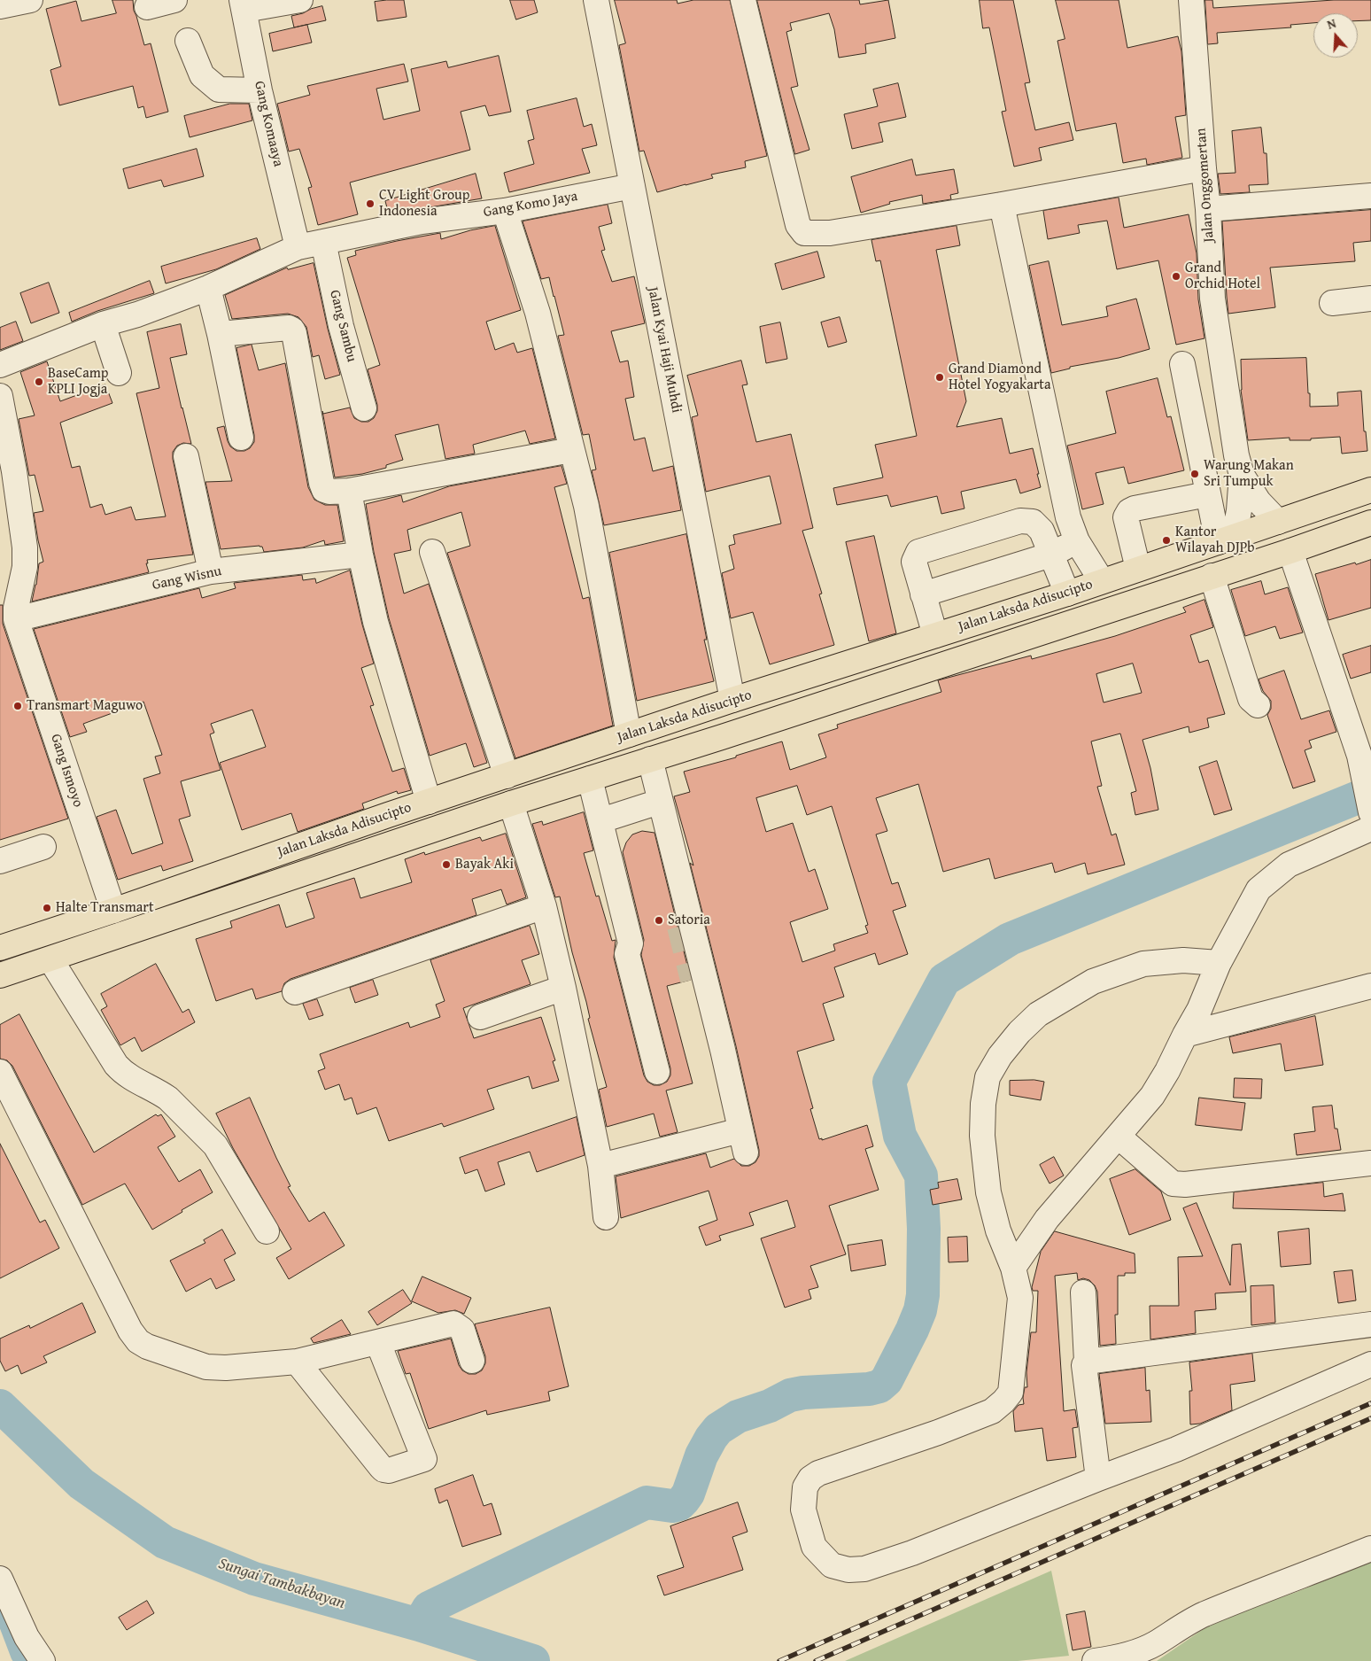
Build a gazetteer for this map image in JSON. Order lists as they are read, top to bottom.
{
  "streets": {
    "highway": ["Jalan Laksda Adisucipto"],
    "street": [
      "Gang Komaaya",
      "Jalan Onggomertan",
      "Gang Komo Jaya",
      "Gang Sambu",
      "Jalan Kyai Haji Muhdi",
      "Gang Wisnu",
      "Gang Ismoyo"
    ]
  },
  "crossings": [
    ["Gang Komaaya", "Gang Komo Jaya"],
    ["Gang Komo Jaya", "Gang Sambu"],
    ["Gang Komo Jaya", "Jalan Kyai Haji Muhdi"],
    ["Jalan Kyai Haji Muhdi", "Jalan Laksda Adisucipto"],
    ["Gang Wisnu", "Gang Ismoyo"],
    ["Jalan Laksda Adisucipto", "Gang Ismoyo"]
  ],
  "water": ["Sungai Tambakbayan"],
  "places": [
    "CV Light Group Indonesia",
    "Grand Orchid Hotel",
    "Grand Diamond Hotel Yogyakarta",
    "BaseCamp KPLI Jogja",
    "Warung Makan Sri Tumpuk",
    "Kantor Wilayah DJPb",
    "Transmart Maguwo",
    "Bayak Aki",
    "Halte Transmart",
    "Satoria"
  ],
  "north": "top"
}
